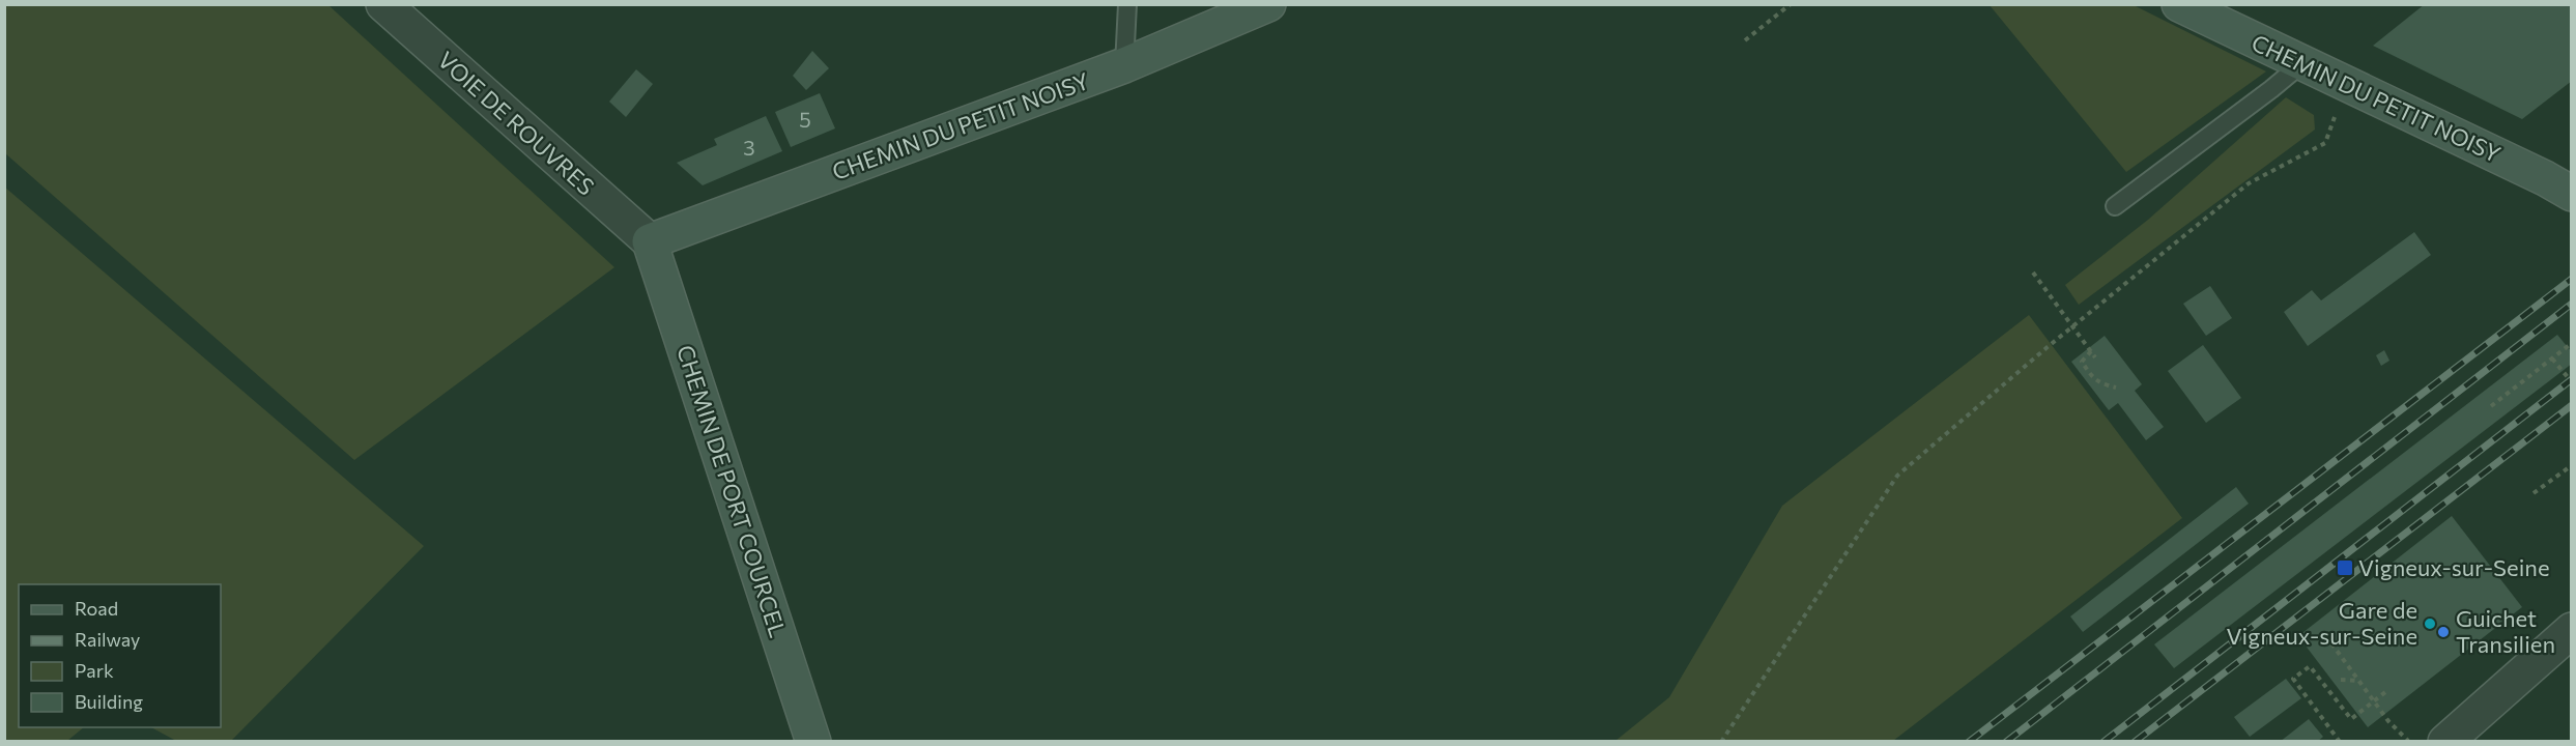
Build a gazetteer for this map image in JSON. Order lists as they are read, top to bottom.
{
  "streets": {
    "street": ["CHEMIN DU PETIT NOISY", "VOIE DE ROUVRES", "CHEMIN DE PORT COURCEL"]
  },
  "crossings": [
    ["CHEMIN DU PETIT NOISY", "VOIE DE ROUVRES"],
    ["CHEMIN DU PETIT NOISY", "CHEMIN DE PORT COURCEL"],
    ["VOIE DE ROUVRES", "CHEMIN DE PORT COURCEL"]
  ],
  "places": {
    "transit": ["Vigneux-sur-Seine"],
    "other": ["Gare de Vigneux-sur-Seine", "Guichet Transilien"]
  },
  "house_numbers": ["5", "3"],
  "legend": [
    "Road",
    "Railway",
    "Park",
    "Building"
  ]
}
